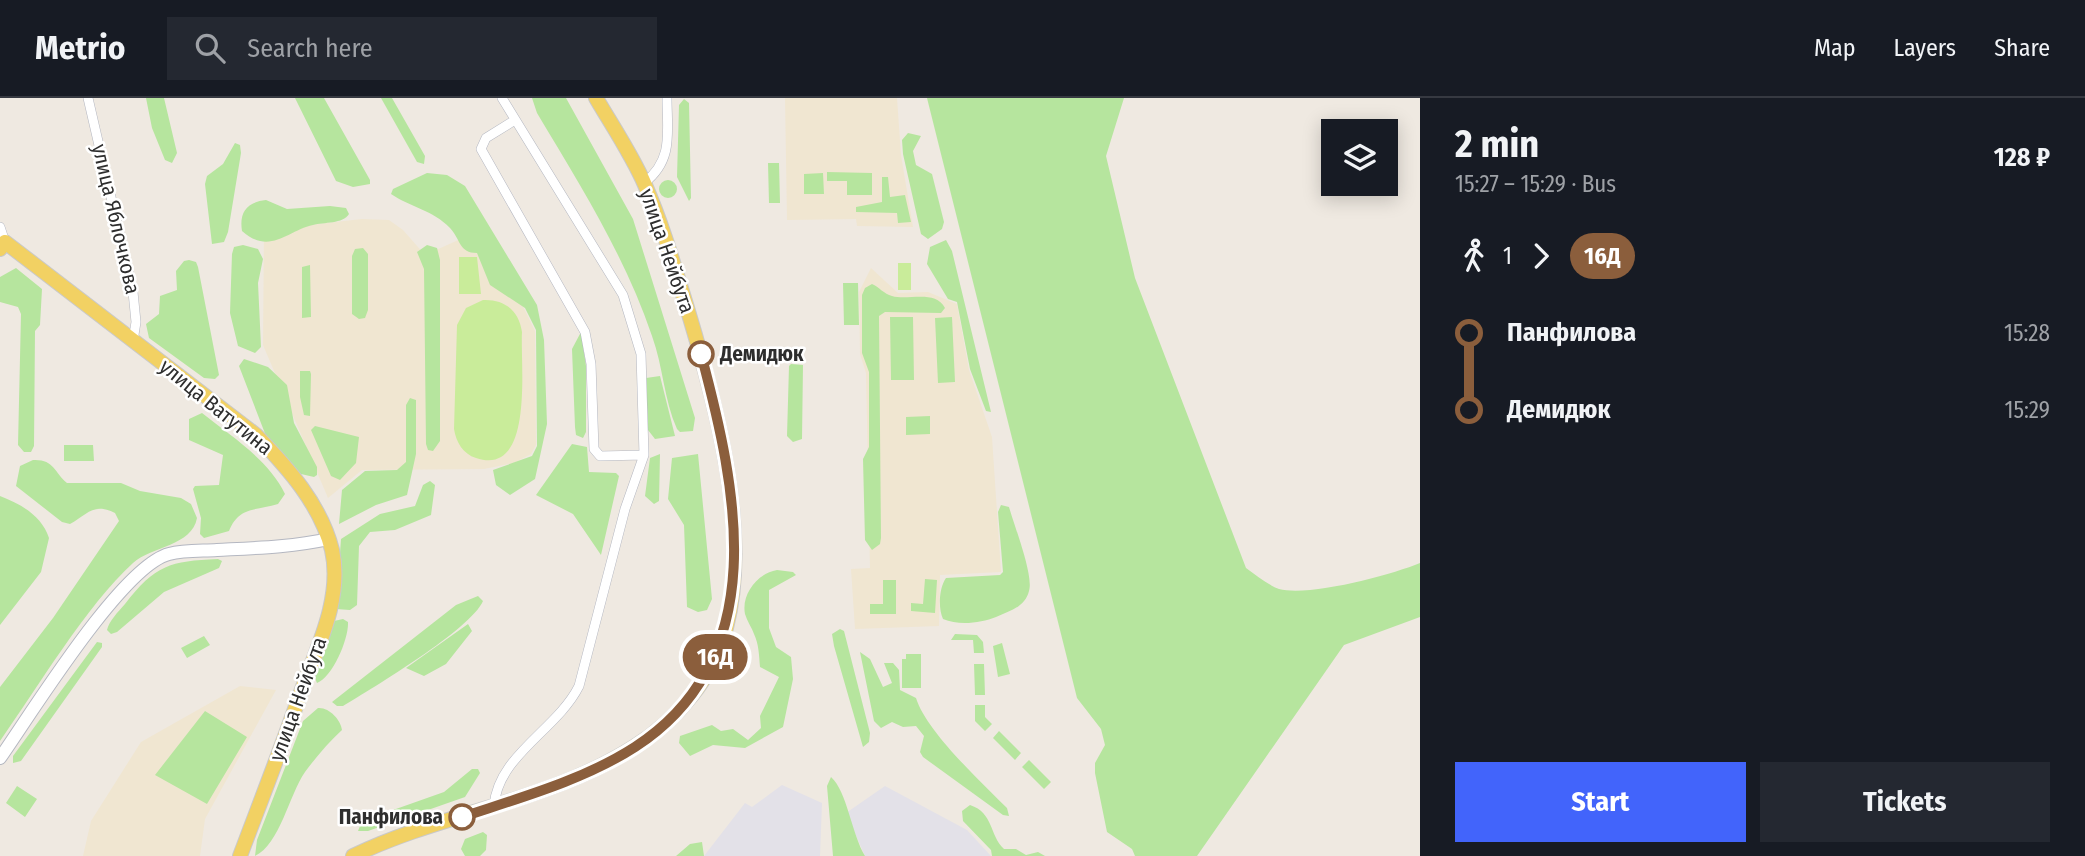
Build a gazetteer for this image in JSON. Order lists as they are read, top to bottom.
{
  "streets": {
    "main road": ["улица Нейбута", "улица Ватутина"],
    "street": ["улица Яблочкова"]
  },
  "crossings": [
    ["улица Яблочкова", "улица Ватутина"],
    ["улица Нейбута", "улица Ватутина"]
  ],
  "places": ["Демидюк", "Панфилова"],
  "lines": ["bus line 16Д"],
  "page": {
    "header": "Metrio",
    "search": "Search here",
    "nav": ["Map", "Layers", "Share"],
    "on_map": "16Д",
    "heading": ["2 min", "15:27 – 15:29 · Bus", "128 ₽"],
    "legs": ["1", "16Д"],
    "list": [
      {
        "name": "Панфилова",
        "value": "15:28"
      },
      {
        "name": "Демидюк",
        "value": "15:29"
      }
    ],
    "buttons": ["Start", "Tickets"]
  }
}
